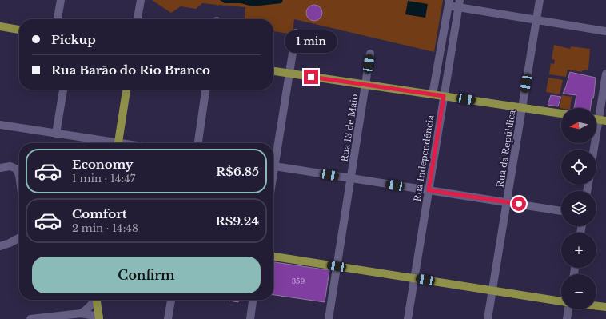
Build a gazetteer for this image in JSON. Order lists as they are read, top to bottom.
{
  "streets": {
    "street": ["Rua 13 de Maio", "Rua da República", "Rua Independência"]
  },
  "house_numbers": ["359"],
  "north": "left",
  "page": {
    "banner": ["Pickup", "Rua Barão do Rio Branco"],
    "bubble": "1 min",
    "map_buttons": ["+", "−"],
    "list": [
      {
        "name": "Economy",
        "note": "1 min · 14:47",
        "value": "R$6.85"
      },
      {
        "name": "Comfort",
        "note": "2 min · 14:48",
        "value": "R$9.24"
      }
    ],
    "buttons": "Confirm"
  }
}
